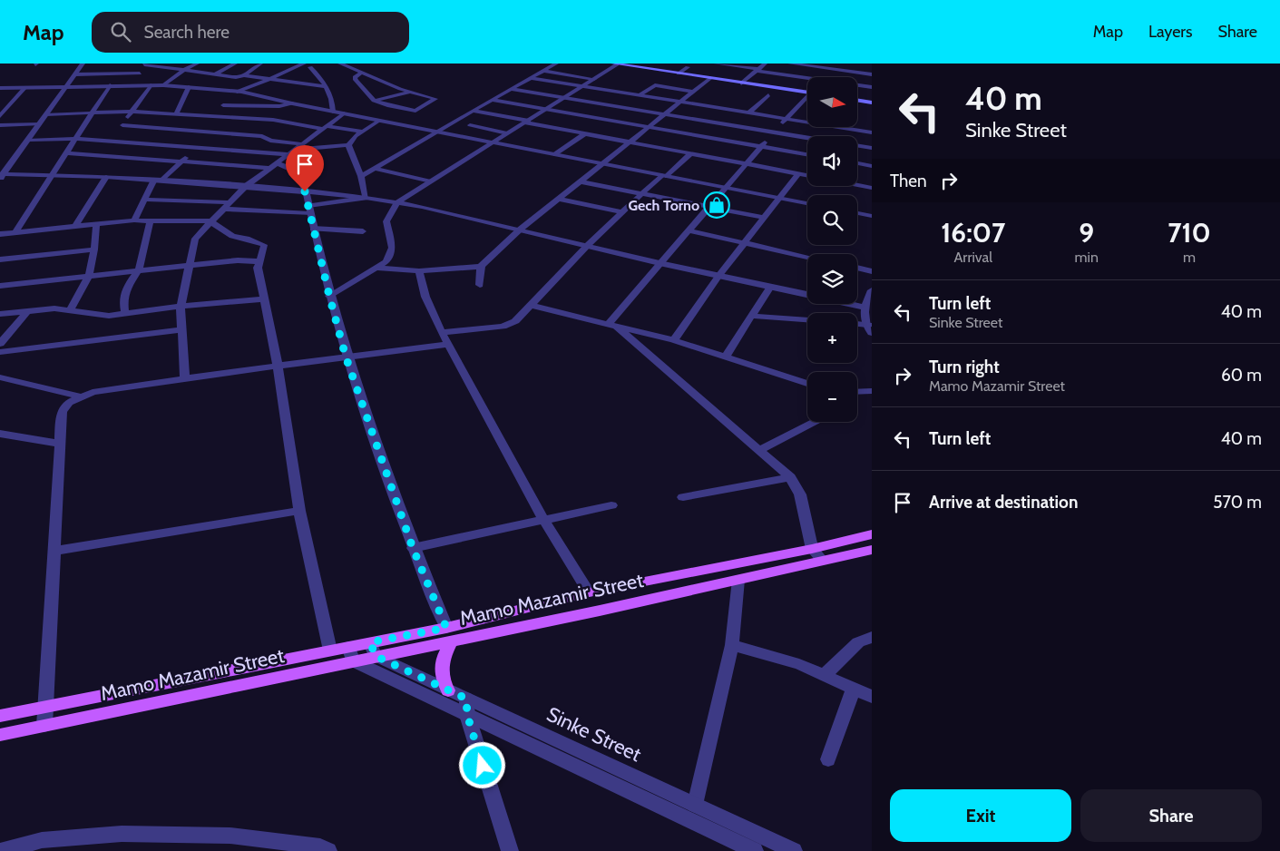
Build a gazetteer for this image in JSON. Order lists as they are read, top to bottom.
{
  "streets": {
    "main road": ["Mamo Mazamir Street"],
    "street": ["Sinke Street"]
  },
  "crossings": [
    ["Mamo Mazamir Street", "Sinke Street"]
  ],
  "places": {
    "shop": ["Gech Torno"]
  },
  "north": "right",
  "page": {
    "header": "Map",
    "search": "Search here",
    "nav": ["Map", "Layers", "Share"],
    "turn": ["40 m", "Sinke Street"],
    "map_buttons": ["+", "−"],
    "then": "Then",
    "eta": [
      "16:07",
      "Arrival",
      "9",
      "min",
      "710",
      "m"
    ],
    "list": [
      {
        "name": "Turn left",
        "note": "Sinke Street",
        "value": "40 m"
      },
      {
        "name": "Turn right",
        "note": "Mamo Mazamir Street",
        "value": "60 m"
      },
      {
        "name": "Turn left",
        "value": "40 m"
      },
      {
        "name": "Arrive at destination",
        "value": "570 m"
      }
    ],
    "buttons": ["Exit", "Share"]
  }
}
